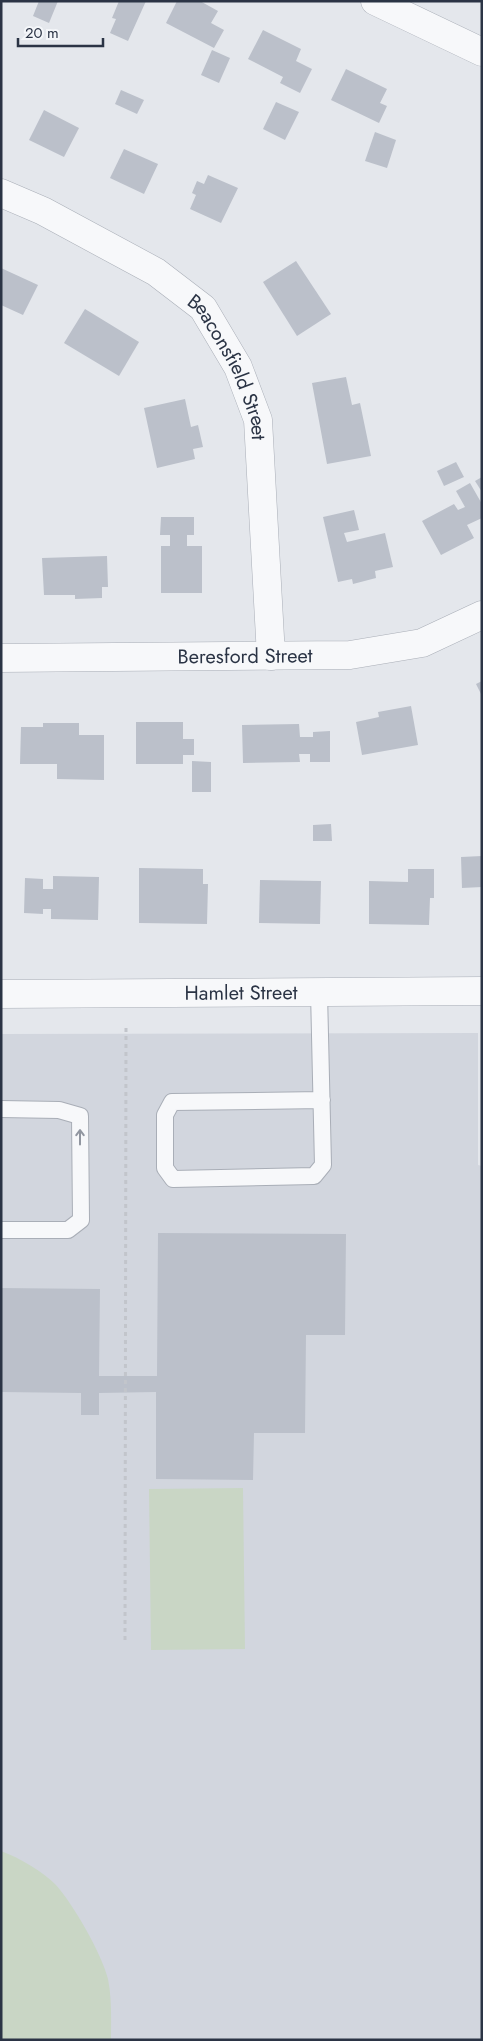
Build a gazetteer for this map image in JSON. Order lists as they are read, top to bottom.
{
  "streets": {
    "street": ["Beaconsfield Street", "Beresford Street", "Hamlet Street"]
  },
  "crossings": [
    ["Beaconsfield Street", "Beresford Street"]
  ],
  "scale_bar": "20 m"
}
